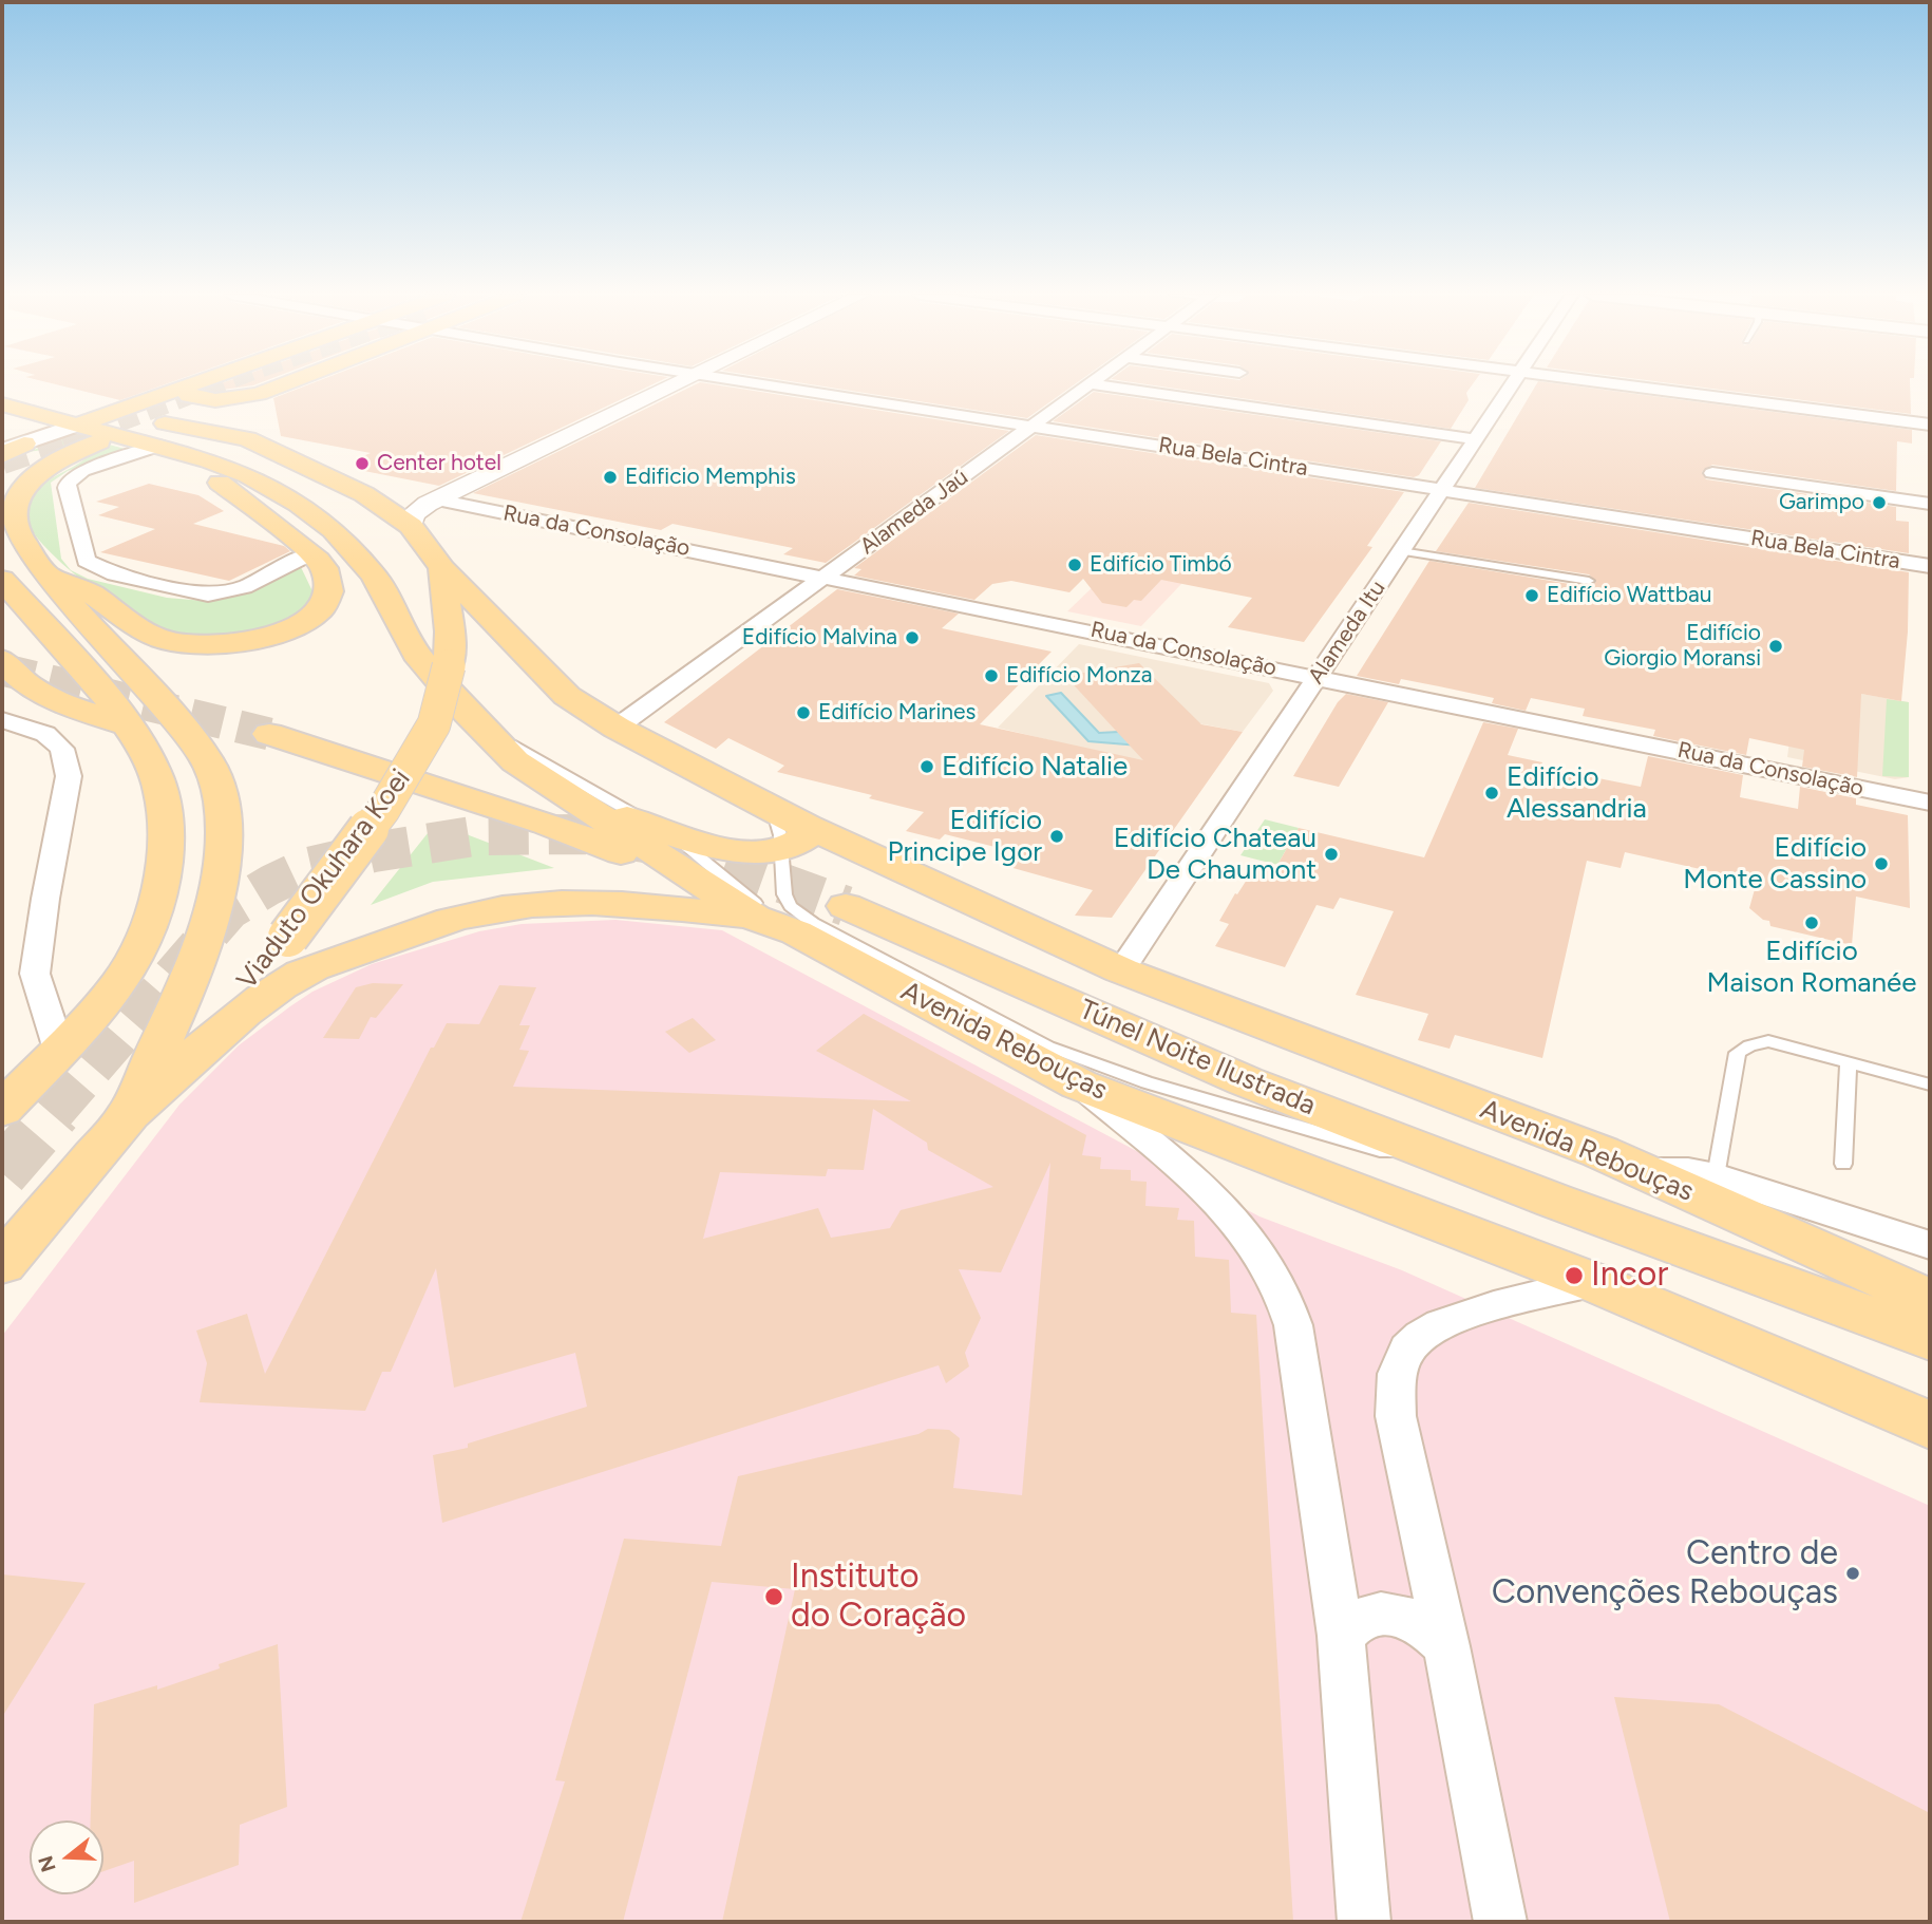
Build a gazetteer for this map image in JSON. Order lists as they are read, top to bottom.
{
  "streets": {
    "main road": ["Viaduto Okuhara Koei", "Avenida Rebouças", "Túnel Noite Ilustrada"],
    "street": [
      "Rua Bela Cintra",
      "Alameda Jaú",
      "Rua da Consolação",
      "Alameda Itu"
    ]
  },
  "crossings": [
    ["Rua Bela Cintra", "Alameda Jaú"],
    ["Rua Bela Cintra", "Alameda Itu"],
    ["Alameda Jaú", "Rua da Consolação"],
    ["Alameda Jaú", "Avenida Rebouças"],
    ["Rua da Consolação", "Alameda Itu"],
    ["Alameda Itu", "Avenida Rebouças"],
    ["Viaduto Okuhara Koei", "Avenida Rebouças"],
    ["Avenida Rebouças", "Túnel Noite Ilustrada"]
  ],
  "places": [
    "Center hotel",
    "Edificio Memphis",
    "Garimpo",
    "Edifício Timbó",
    "Edifício Wattbau",
    "Edifício Malvina",
    "Edifício Giorgio Moransi",
    "Edifício Monza",
    "Edifício Marines",
    "Edifício Natalie",
    "Edifício Alessandria",
    "Edifício Principe Igor",
    "Edifício Chateau De Chaumont",
    "Edifício Monte Cassino",
    "Edifício Maison Romanée",
    "Incor",
    "Centro de Convenções Rebouças",
    "Instituto do Coração"
  ],
  "north": "left"
}
